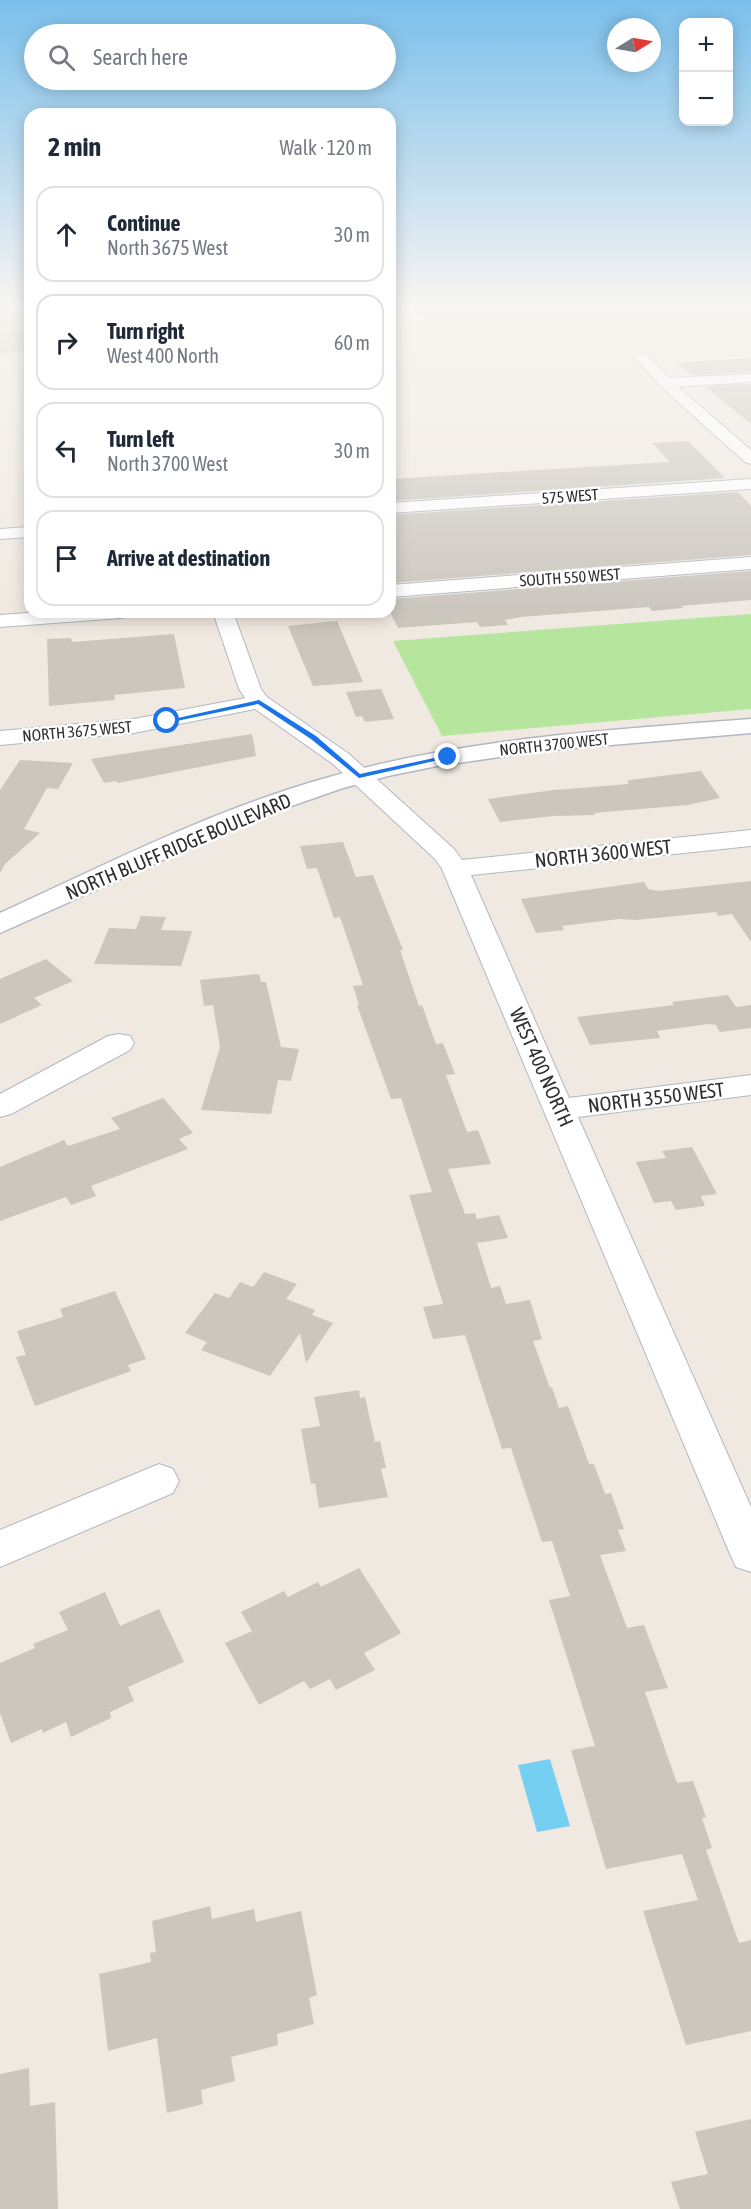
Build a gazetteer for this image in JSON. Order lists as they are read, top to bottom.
{
  "streets": {
    "street": [
      "575 WEST",
      "SOUTH 550 WEST",
      "NORTH 3675 WEST",
      "NORTH 3700 WEST",
      "NORTH BLUFF RIDGE BOULEVARD",
      "NORTH 3600 WEST",
      "WEST 400 NORTH",
      "NORTH 3550 WEST"
    ]
  },
  "crossings": [
    ["NORTH 3675 WEST", "WEST 400 NORTH"],
    ["NORTH 3700 WEST", "NORTH BLUFF RIDGE BOULEVARD"],
    ["NORTH 3700 WEST", "WEST 400 NORTH"],
    ["NORTH BLUFF RIDGE BOULEVARD", "WEST 400 NORTH"],
    ["NORTH 3600 WEST", "WEST 400 NORTH"],
    ["WEST 400 NORTH", "NORTH 3550 WEST"]
  ],
  "north": "right",
  "page": {
    "map_buttons": ["+", "−"],
    "search": "Search here",
    "heading": ["2 min", "Walk · 120 m"],
    "list": [
      ["Continue", "North 3675 West", "30 m"],
      ["Turn right", "West 400 North", "60 m"],
      ["Turn left", "North 3700 West", "30 m"],
      "Arrive at destination"
    ]
  }
}
